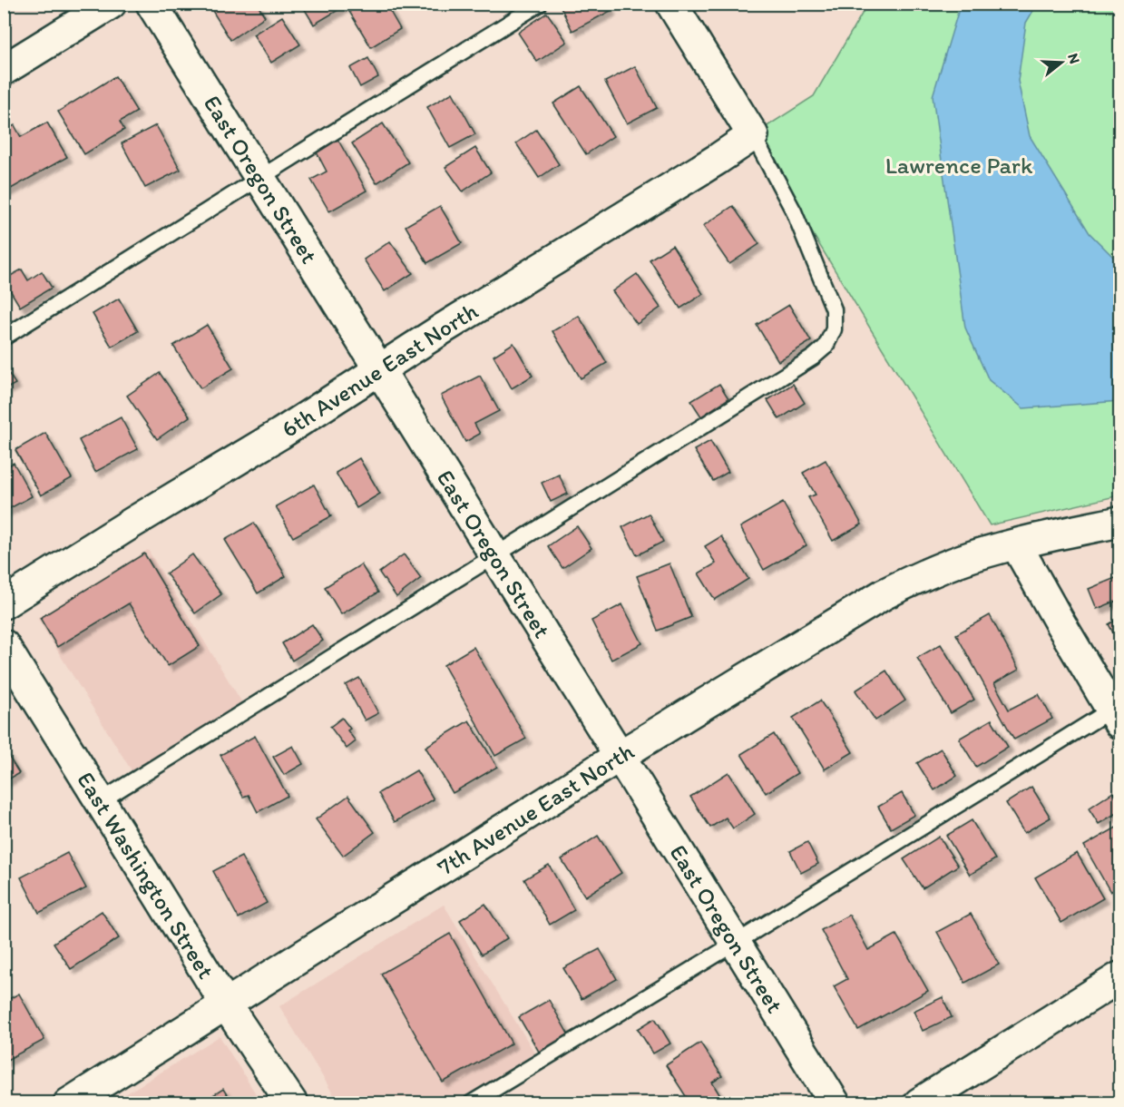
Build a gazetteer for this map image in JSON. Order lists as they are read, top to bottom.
{
  "streets": {
    "street": [
      "East Oregon Street",
      "6th Avenue East North",
      "7th Avenue East North",
      "East Washington Street"
    ]
  },
  "crossings": [
    ["East Oregon Street", "6th Avenue East North"],
    ["East Oregon Street", "7th Avenue East North"],
    ["7th Avenue East North", "East Washington Street"]
  ],
  "parks": ["Lawrence Park"],
  "north": "right"
}
